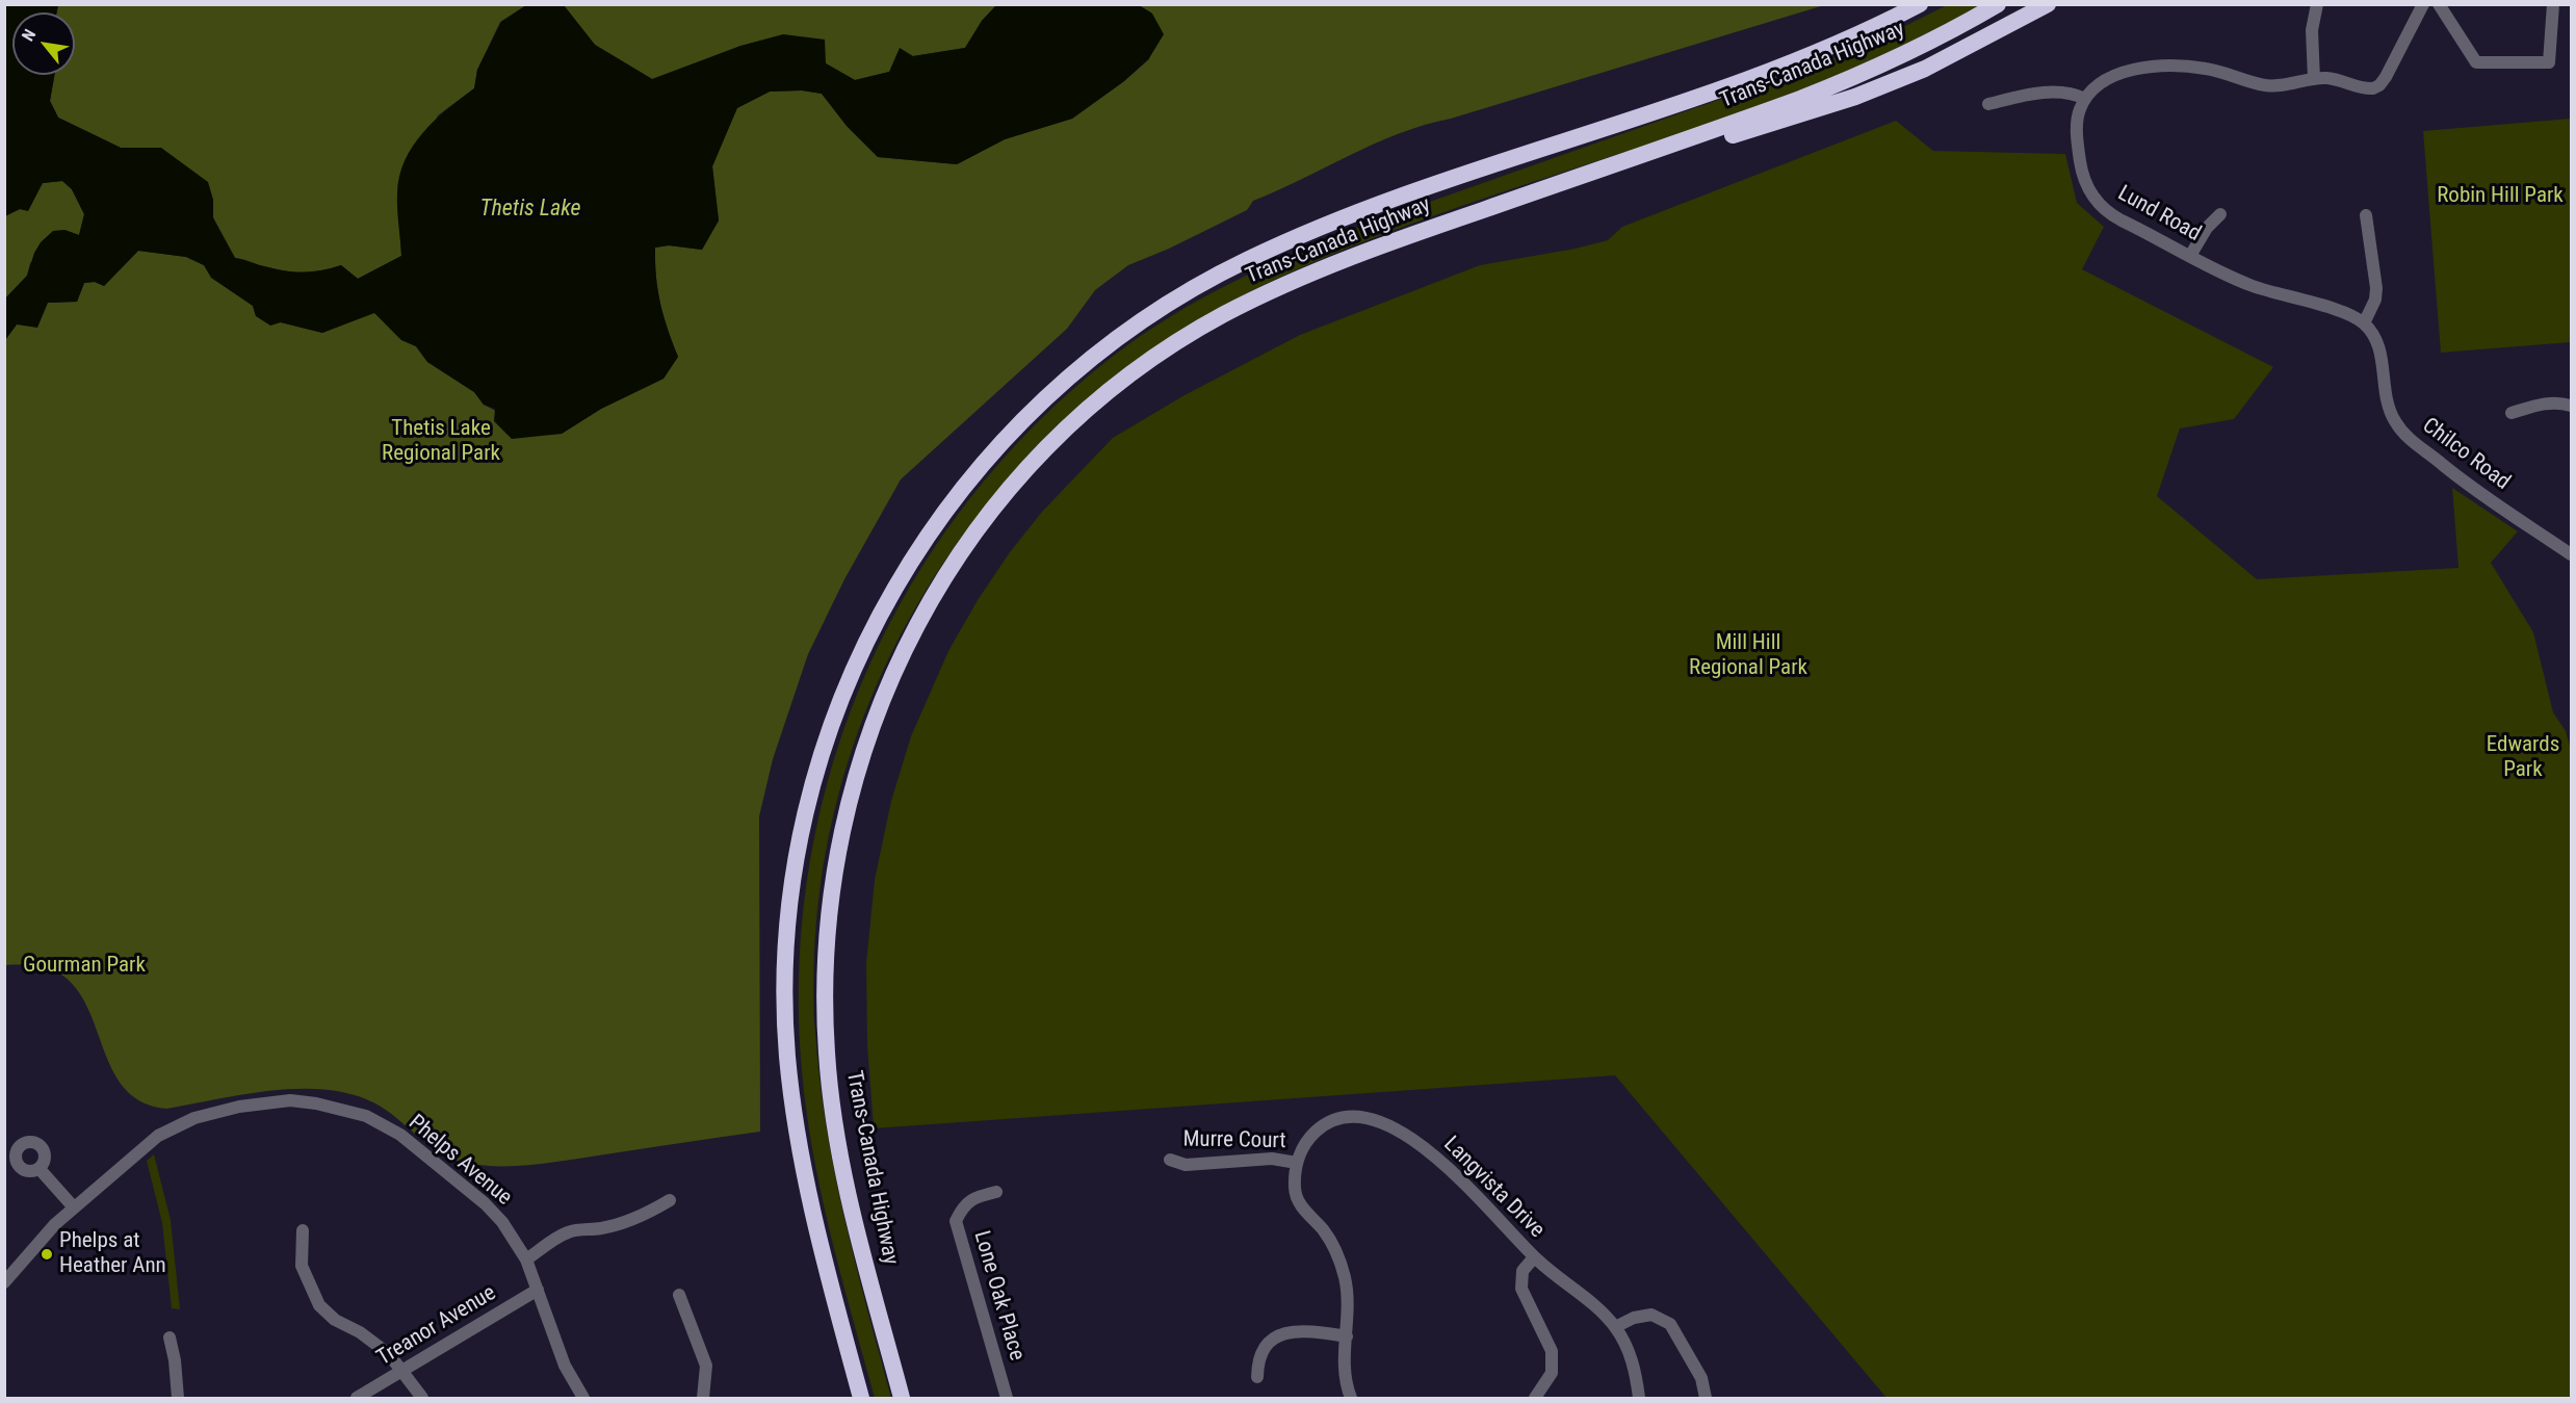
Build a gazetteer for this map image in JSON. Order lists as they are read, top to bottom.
{
  "streets": {
    "highway": ["Trans-Canada Highway"],
    "street": [
      "Lund Road",
      "Chilco Road",
      "Murre Court",
      "Phelps Avenue",
      "Langvista Drive",
      "Lone Oak Place",
      "Treanor Avenue"
    ]
  },
  "crossings": [
    ["Lund Road", "Chilco Road"],
    ["Murre Court", "Langvista Drive"],
    ["Phelps Avenue", "Treanor Avenue"]
  ],
  "water": ["Thetis Lake"],
  "parks": [
    "Robin Hill Park",
    "Thetis Lake Regional Park",
    "Mill Hill Regional Park",
    "Edwards Park",
    "Gourman Park"
  ],
  "places": ["Phelps at Heather Ann"],
  "north": "top left"
}
